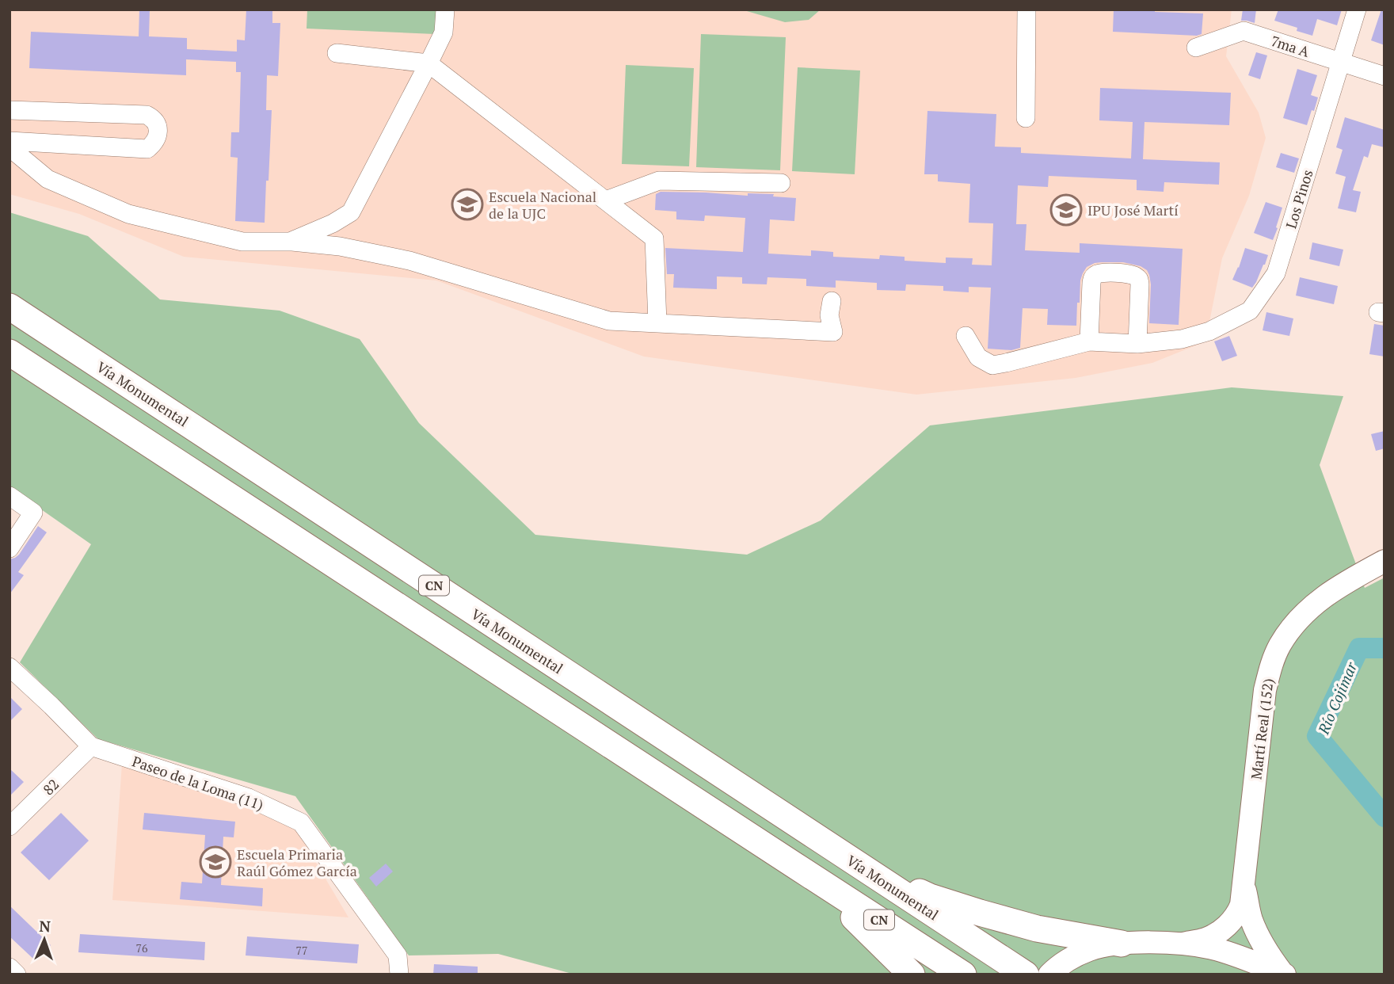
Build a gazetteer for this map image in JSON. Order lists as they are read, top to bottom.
{
  "streets": {
    "highway": ["Vía Monumental", "CN"],
    "main road": ["Martí Real (152)"],
    "street": [
      "7ma A",
      "Los Pinos",
      "Paseo de la Loma (11)",
      "82"
    ]
  },
  "crossings": [
    ["7ma A", "Los Pinos"],
    ["Paseo de la Loma (11)", "82"]
  ],
  "water": ["Río Cojímar"],
  "places": {
    "school or university": ["Escuela Nacional de la UJC", "IPU José Martí", "Escuela Primaria Raúl Gómez García"]
  },
  "house_numbers": ["76", "77"],
  "north": "top"
}
